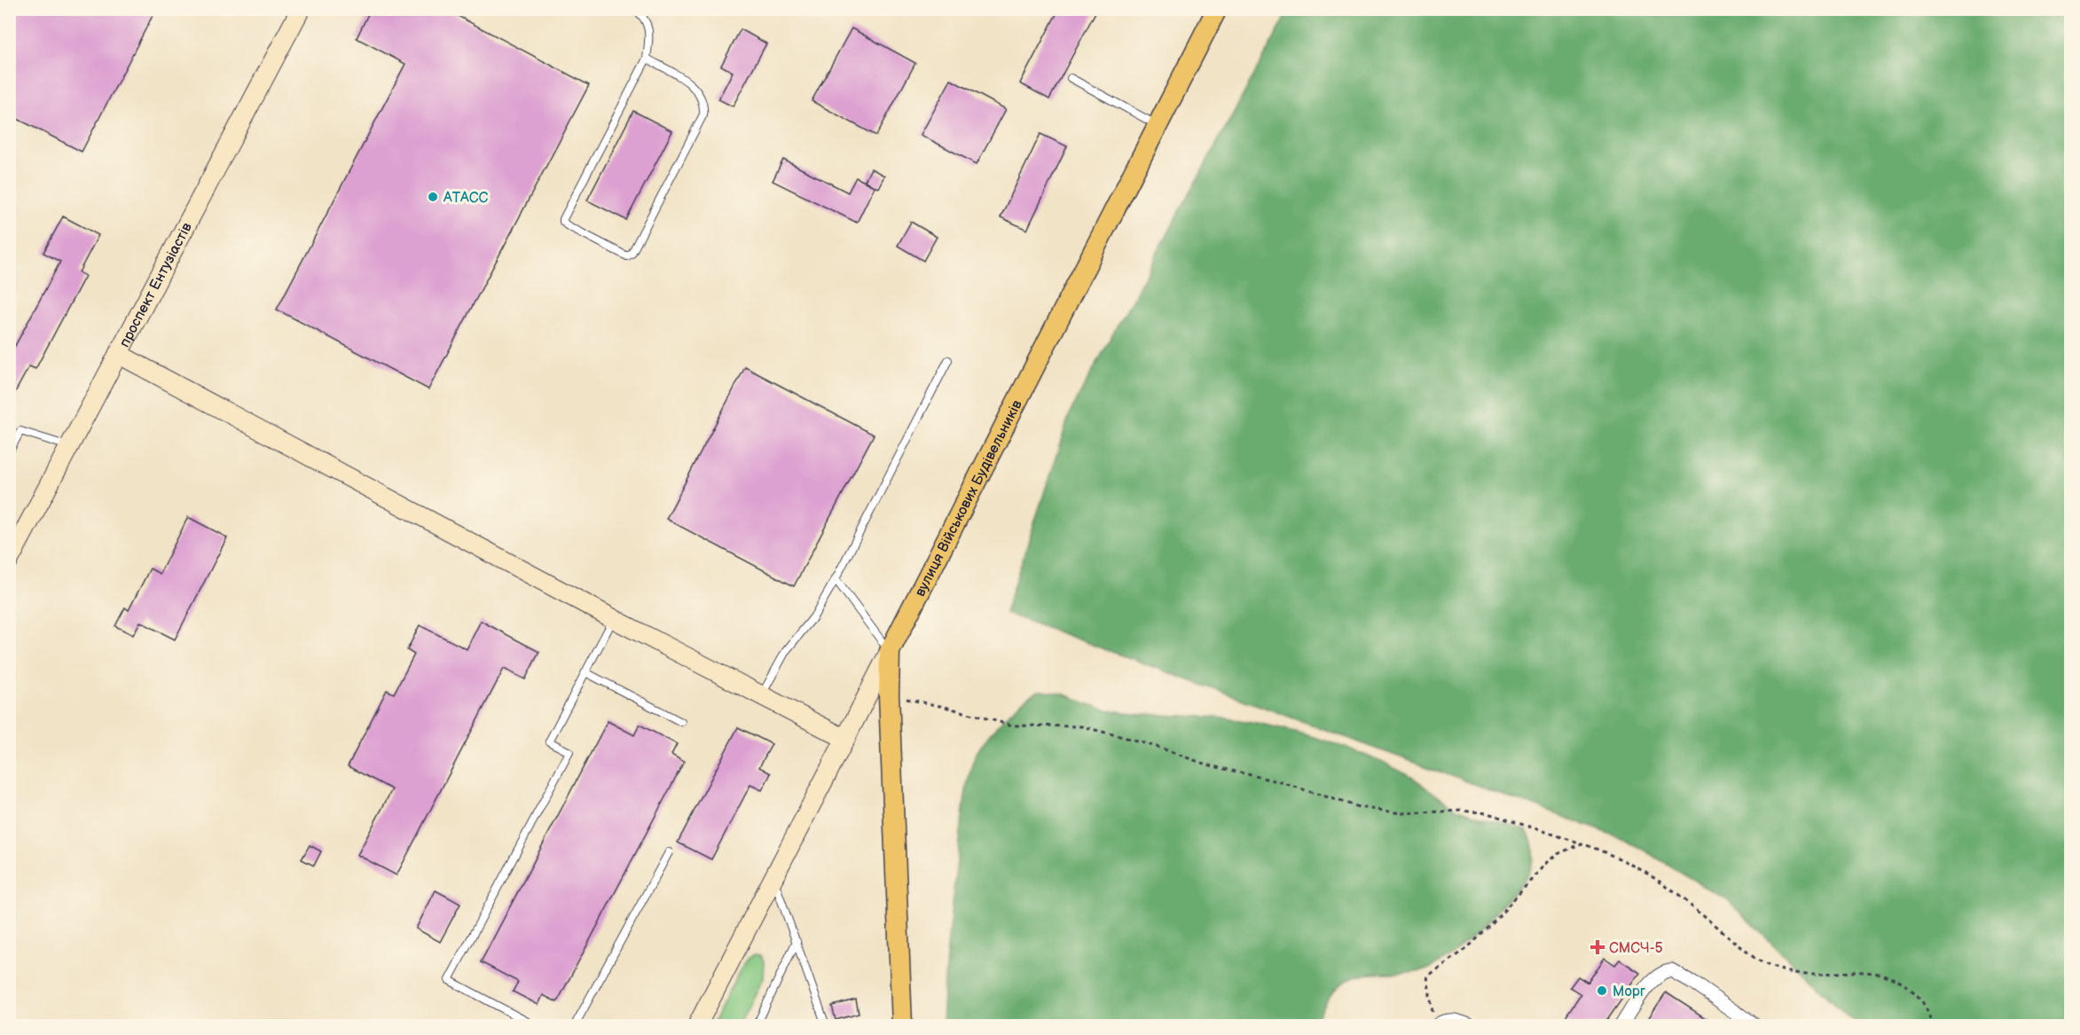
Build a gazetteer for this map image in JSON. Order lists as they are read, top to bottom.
{
  "streets": {
    "main road": ["вулиця Військових Будівельників"],
    "street": ["проспект Ентузіастів"]
  },
  "places": {
    "other": ["АТАСС", "Морг"],
    "health": ["СМСЧ-5"]
  }
}
